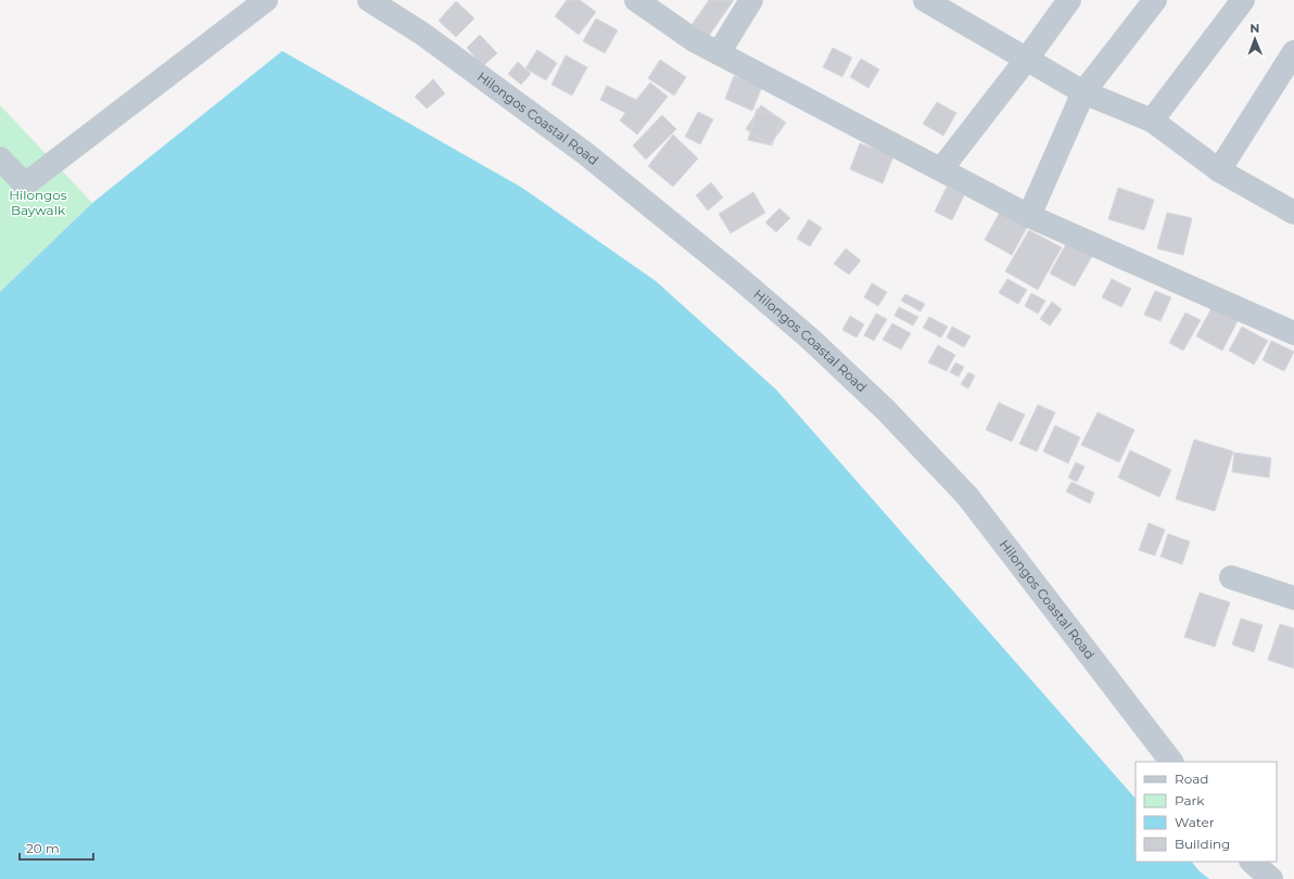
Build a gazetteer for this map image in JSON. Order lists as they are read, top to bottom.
{
  "streets": {
    "street": ["Hilongos Coastal Road"]
  },
  "parks": ["Hilongos Baywalk"],
  "legend": [
    "Road",
    "Park",
    "Water",
    "Building"
  ],
  "scale_bar": "20 m",
  "north": "top"
}
